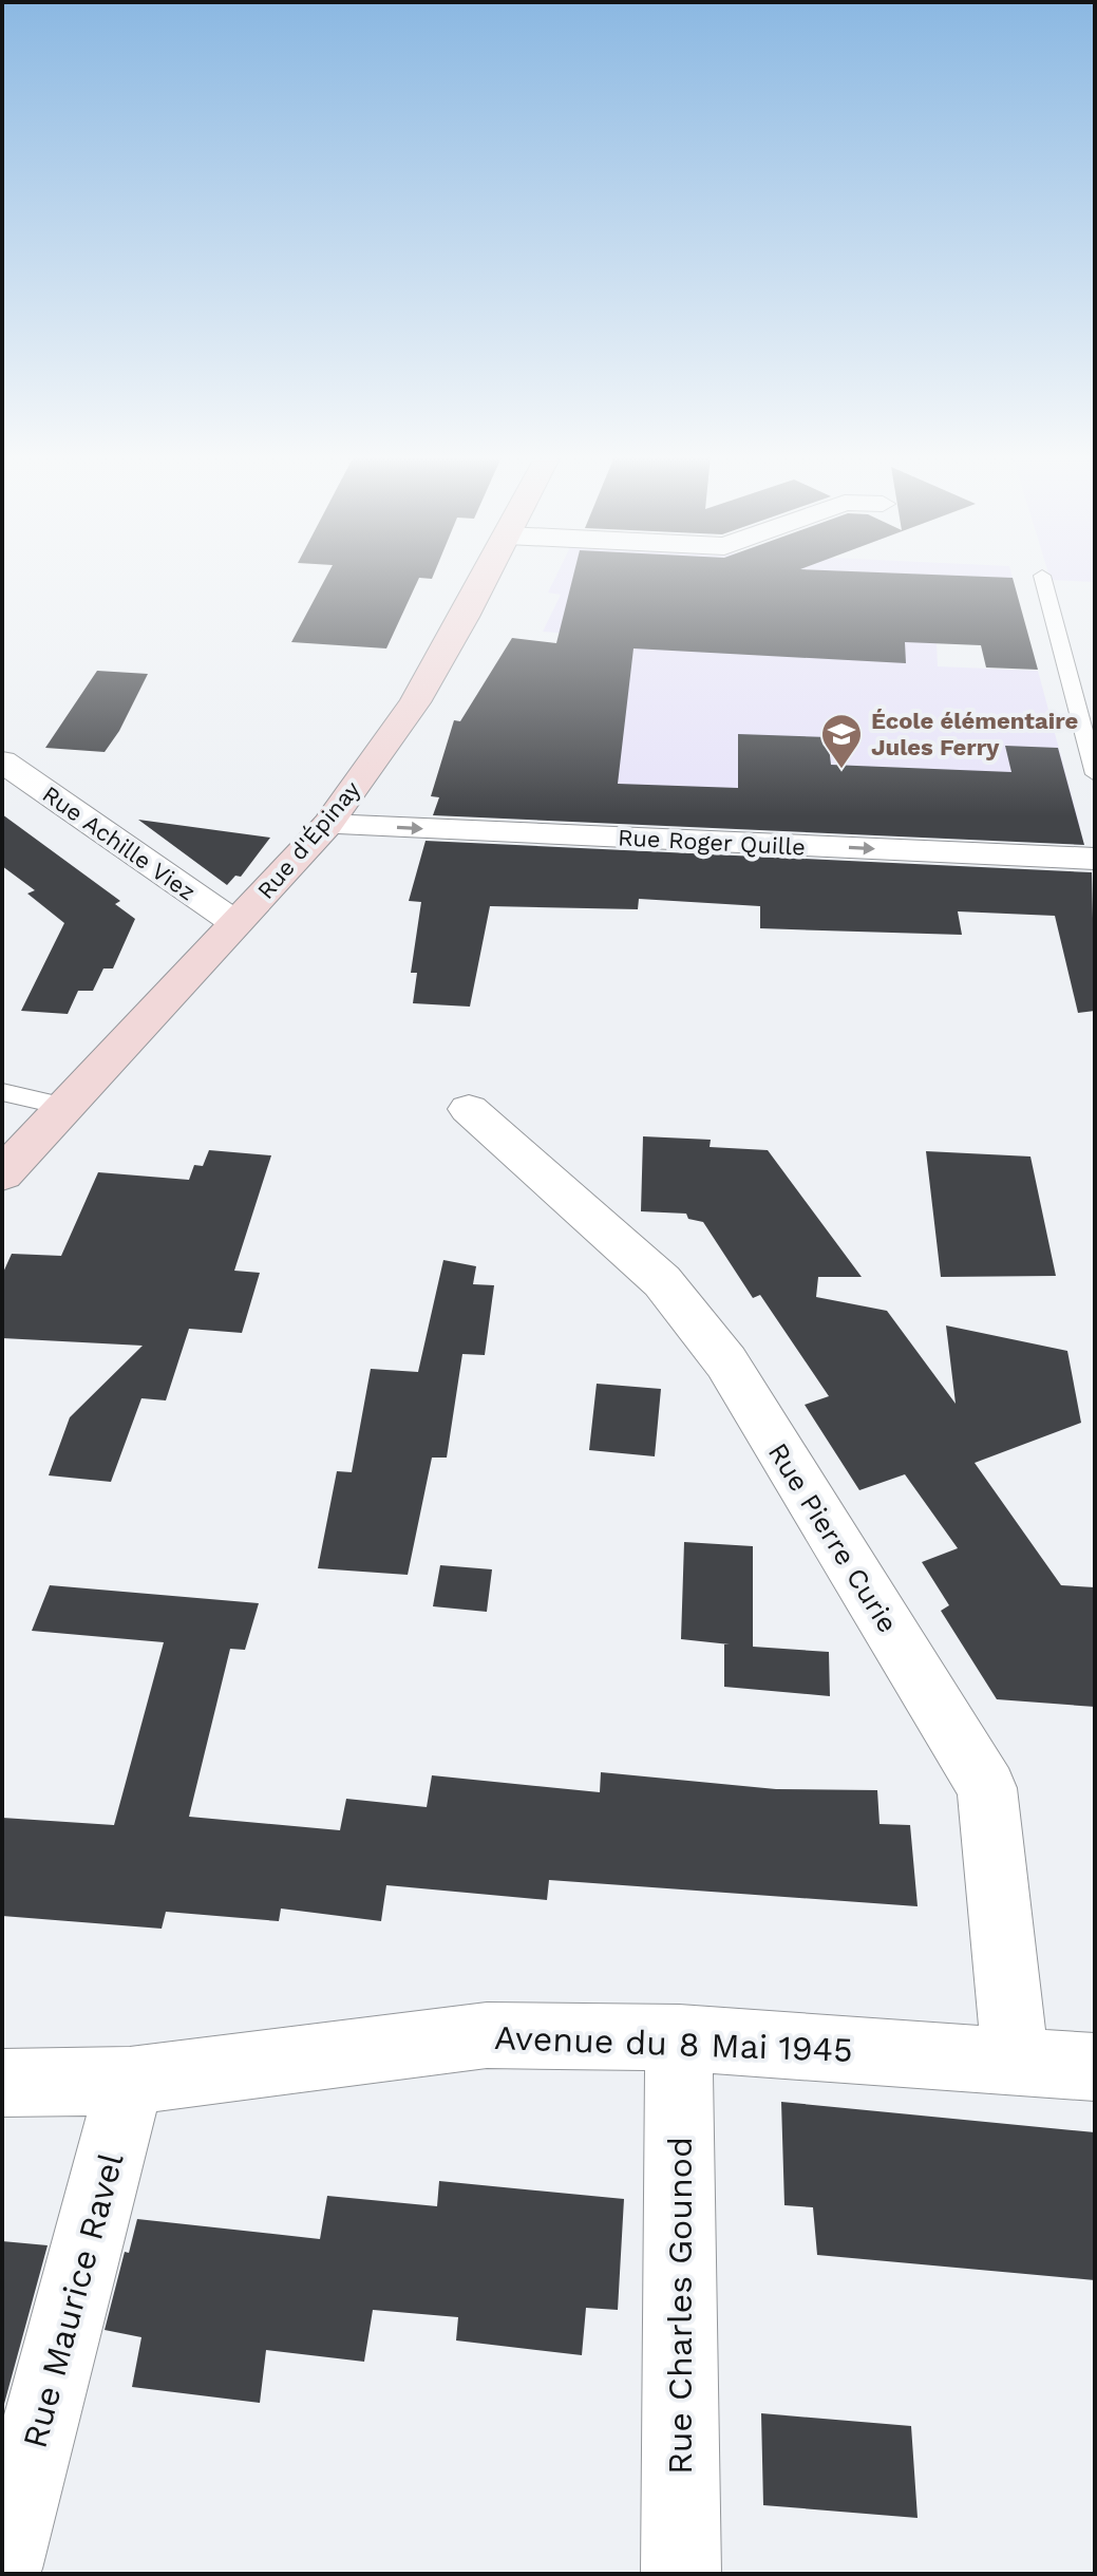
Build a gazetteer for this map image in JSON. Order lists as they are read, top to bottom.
{
  "streets": {
    "main road": ["Rue d'Épinay"],
    "street": [
      "Rue Roger Quille",
      "Rue Achille Viez",
      "Rue Pierre Curie",
      "Avenue du 8 Mai 1945",
      "Rue Maurice Ravel",
      "Rue Charles Gounod"
    ]
  },
  "crossings": [
    ["Rue d'Épinay", "Rue Roger Quille"],
    ["Rue d'Épinay", "Rue Achille Viez"],
    ["Rue Pierre Curie", "Avenue du 8 Mai 1945"],
    ["Avenue du 8 Mai 1945", "Rue Maurice Ravel"],
    ["Avenue du 8 Mai 1945", "Rue Charles Gounod"]
  ],
  "one_way": ["Rue Roger Quille"],
  "places": {
    "school or university": ["École élémentaire Jules Ferry"]
  }
}
